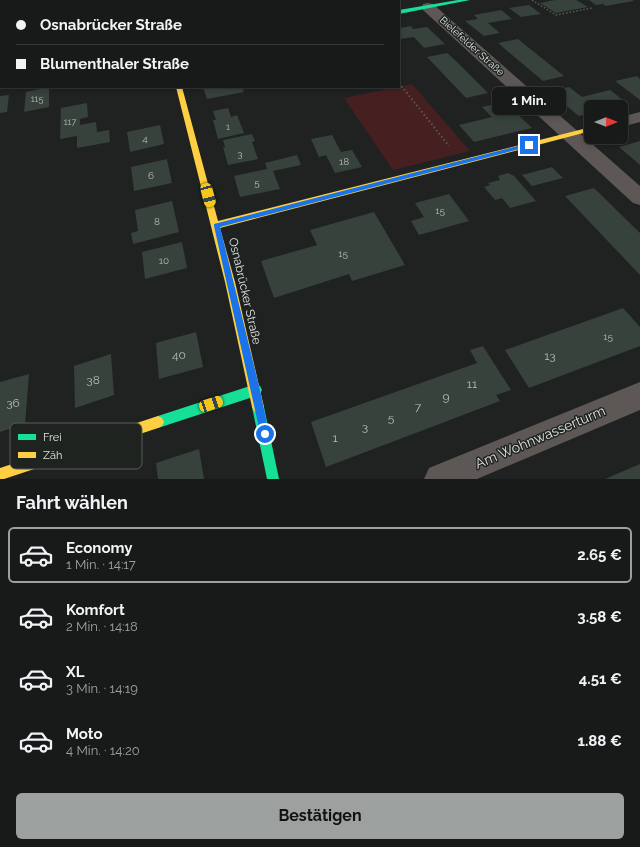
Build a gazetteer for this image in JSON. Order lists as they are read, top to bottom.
{
  "streets": {
    "street": ["Bielefelder Straße", "Osnabrücker Straße", "Am Wohnwasserturm"]
  },
  "house_numbers": [
    "115",
    "117",
    "1",
    "4",
    "3",
    "18",
    "6",
    "5",
    "15",
    "8",
    "15",
    "10",
    "15",
    "40",
    "13",
    "38",
    "11",
    "9",
    "36",
    "7",
    "5",
    "3",
    "1"
  ],
  "legend": ["Frei", "Zäh"],
  "north": "right",
  "page": {
    "banner": ["Osnabrücker Straße", "Blumenthaler Straße"],
    "bubble": "1 Min.",
    "heading": "Fahrt wählen",
    "list": [
      {
        "name": "Economy",
        "note": "1 Min. · 14:17",
        "value": "2.65 €"
      },
      {
        "name": "Komfort",
        "note": "2 Min. · 14:18",
        "value": "3.58 €"
      },
      {
        "name": "XL",
        "note": "3 Min. · 14:19",
        "value": "4.51 €"
      },
      {
        "name": "Moto",
        "note": "4 Min. · 14:20",
        "value": "1.88 €"
      }
    ],
    "buttons": "Bestätigen"
  }
}
